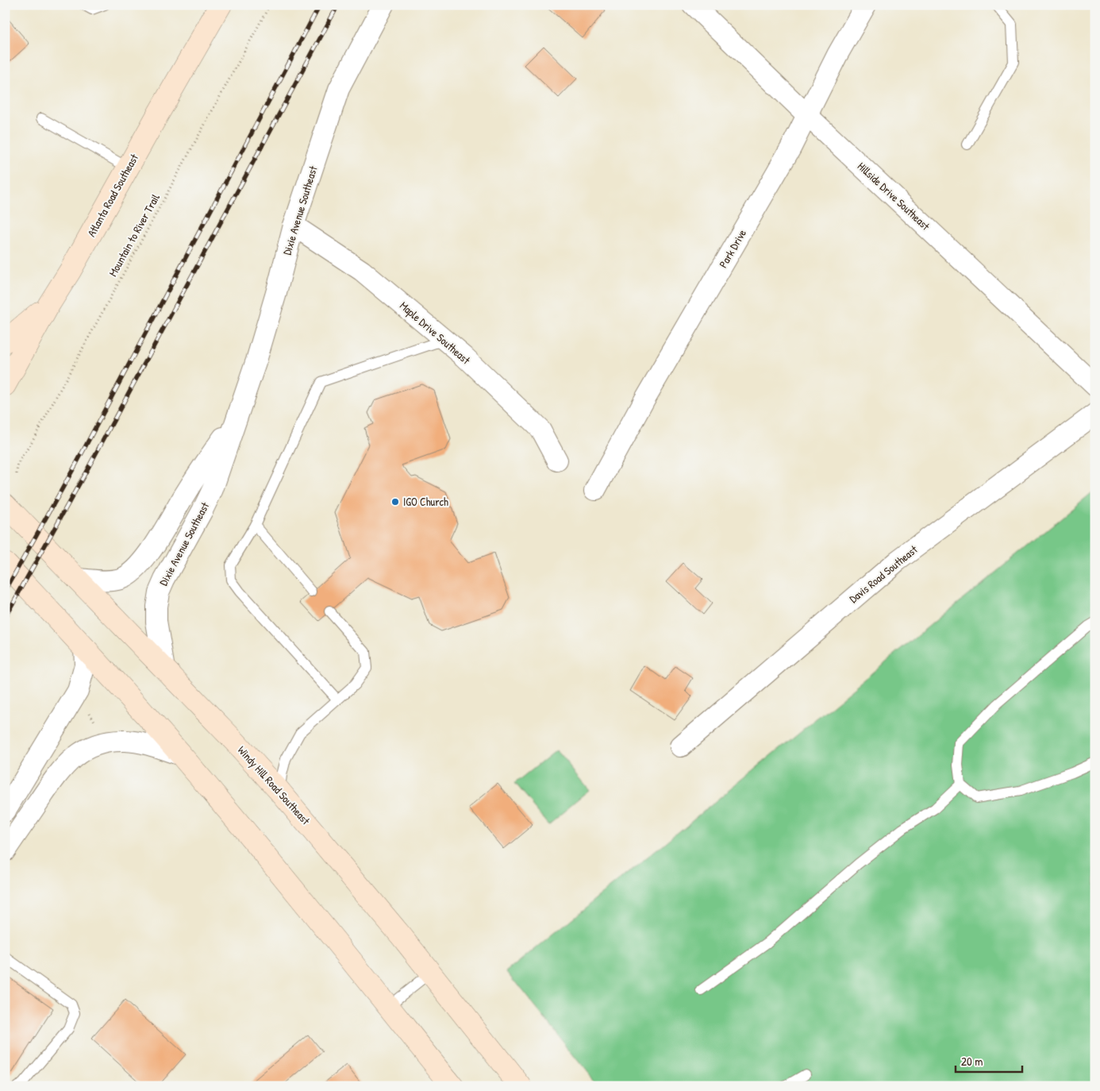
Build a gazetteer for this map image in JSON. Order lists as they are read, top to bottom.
{
  "streets": {
    "main road": ["Atlanta Road Southeast", "Windy Hill Road Southeast"],
    "street": [
      "Hillside Drive Southeast",
      "Dixie Avenue Southeast",
      "Park Drive",
      "Maple Drive Southeast",
      "Davis Road Southeast"
    ],
    "path": ["Mountain to River Trail"]
  },
  "crossings": [
    ["Hillside Drive Southeast", "Park Drive"],
    ["Dixie Avenue Southeast", "Maple Drive Southeast"],
    ["Dixie Avenue Southeast", "Windy Hill Road Southeast"]
  ],
  "places": ["IGO Church"],
  "scale_bar": "20 m"
}
